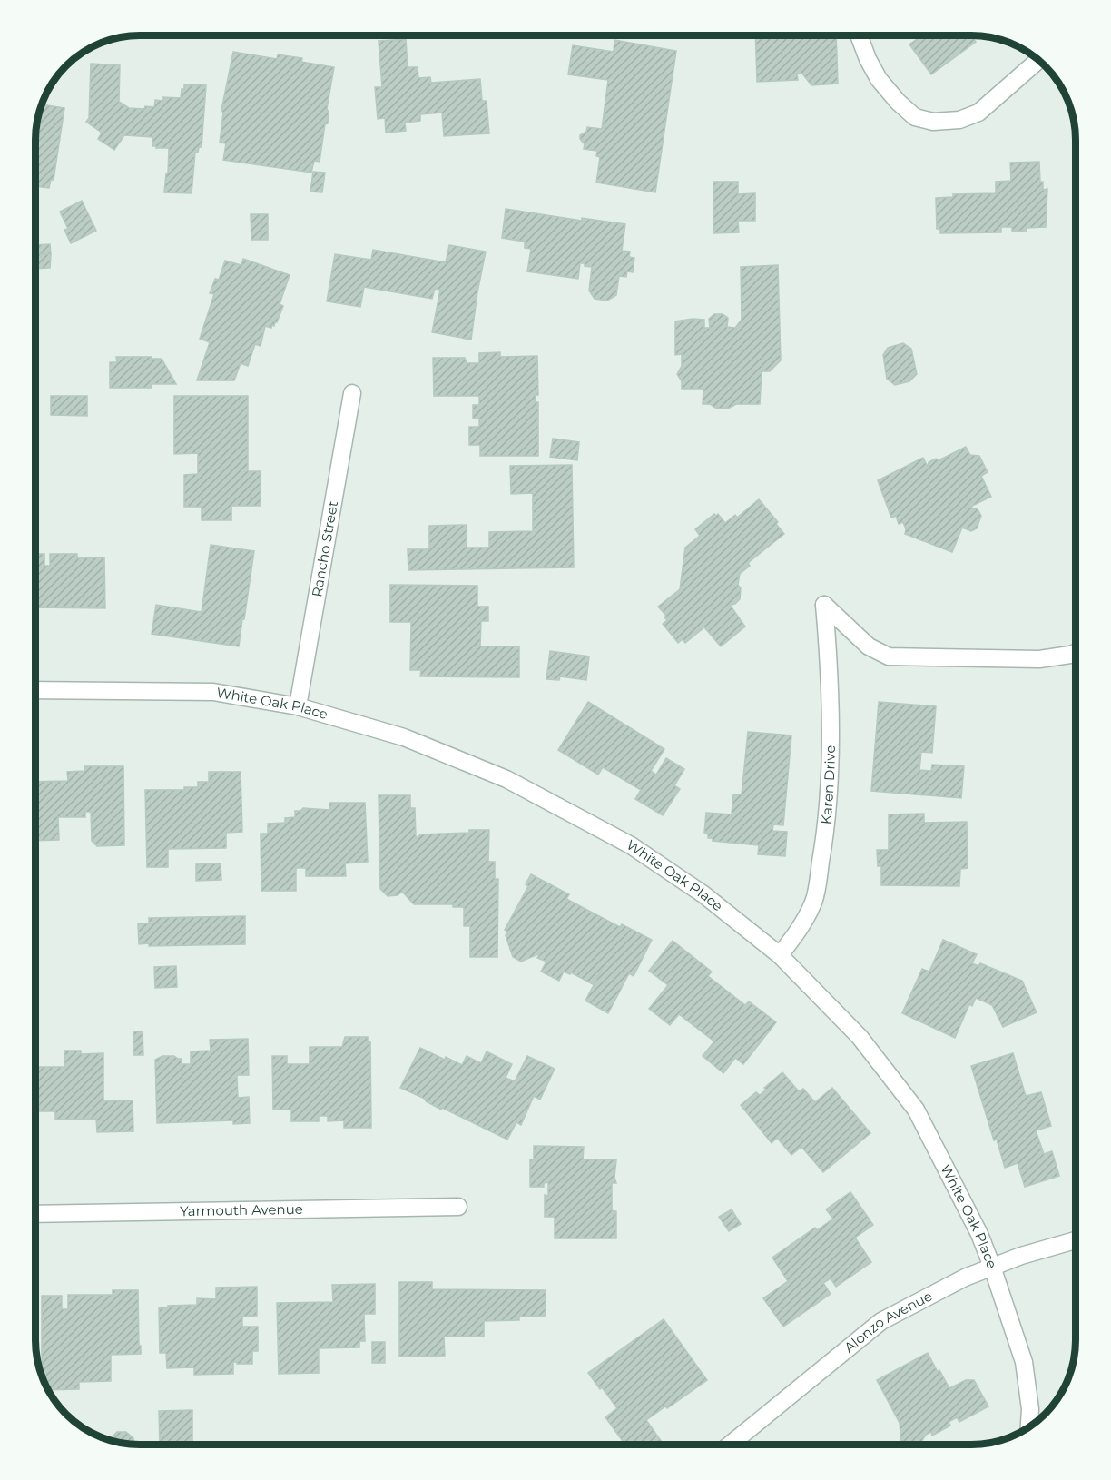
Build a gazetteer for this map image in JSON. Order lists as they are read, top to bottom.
{
  "streets": {
    "street": [
      "Rancho Street",
      "White Oak Place",
      "Karen Drive",
      "Yarmouth Avenue",
      "Alonzo Avenue"
    ]
  },
  "crossings": [
    ["Rancho Street", "White Oak Place"],
    ["White Oak Place", "Karen Drive"],
    ["White Oak Place", "Alonzo Avenue"]
  ]
}
